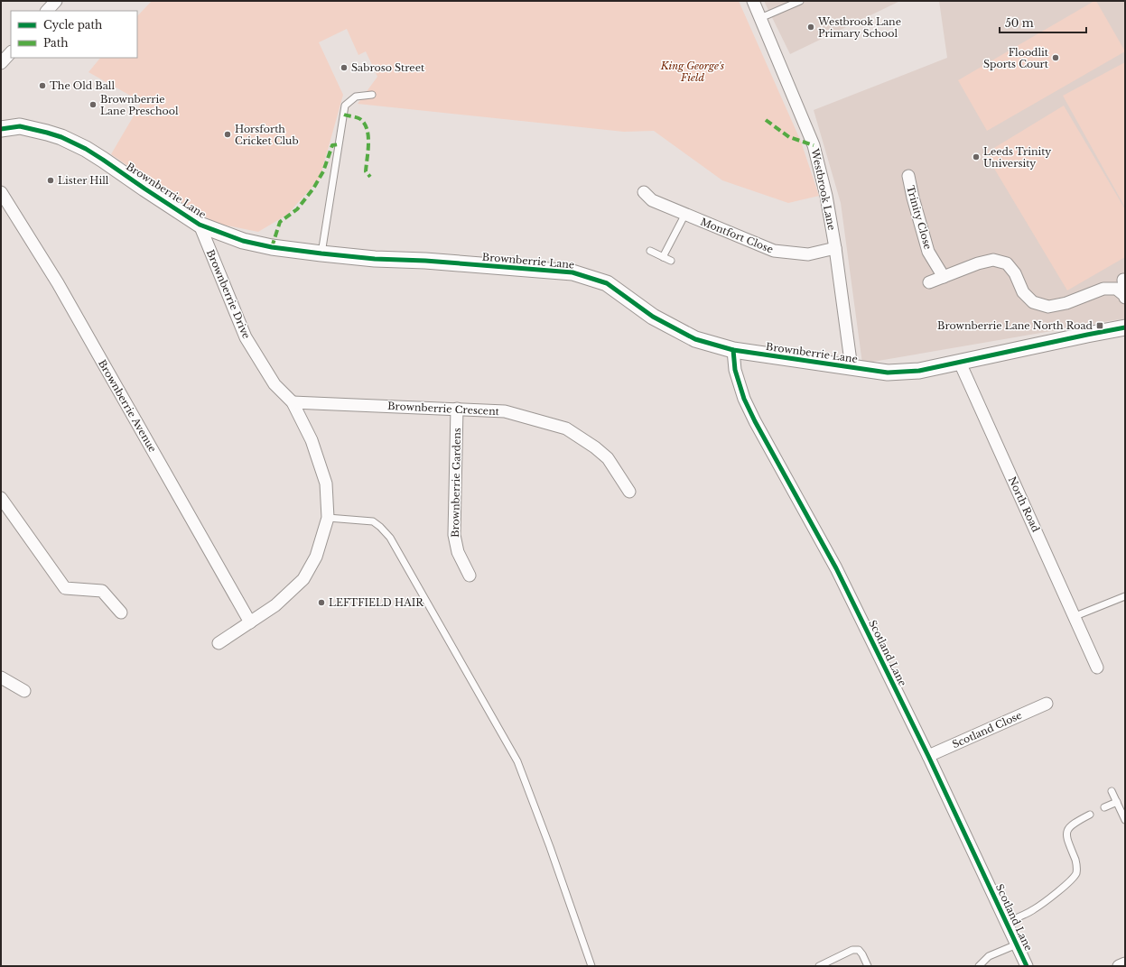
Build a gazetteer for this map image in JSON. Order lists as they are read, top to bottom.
{
  "streets": {
    "street": [
      "Westbrook Lane",
      "Brownberrie Lane",
      "Trinity Close",
      "Montfort Close",
      "Brownberrie Drive",
      "Brownberrie Avenue",
      "Brownberrie Crescent",
      "Brownberrie Gardens",
      "North Road",
      "Scotland Lane",
      "Scotland Close"
    ]
  },
  "crossings": [
    ["Westbrook Lane", "Brownberrie Lane"],
    ["Westbrook Lane", "Montfort Close"],
    ["Brownberrie Lane", "Brownberrie Drive"],
    ["Brownberrie Lane", "North Road"],
    ["Brownberrie Lane", "Scotland Lane"],
    ["Brownberrie Drive", "Brownberrie Avenue"],
    ["Brownberrie Drive", "Brownberrie Crescent"],
    ["Brownberrie Crescent", "Brownberrie Gardens"],
    ["Scotland Lane", "Scotland Close"]
  ],
  "parks": ["King George's Field"],
  "places": {
    "other": [
      "Westbrook Lane Primary School",
      "Floodlit Sports Court",
      "Sabroso Street",
      "The Old Ball",
      "Brownberrie Lane Preschool",
      "Horsforth Cricket Club",
      "Leeds Trinity University",
      "Lister Hill",
      "LEFTFIELD HAIR"
    ],
    "transit": ["Brownberrie Lane North Road"]
  },
  "legend": ["Cycle path", "Path"],
  "scale_bar": "50 m"
}
